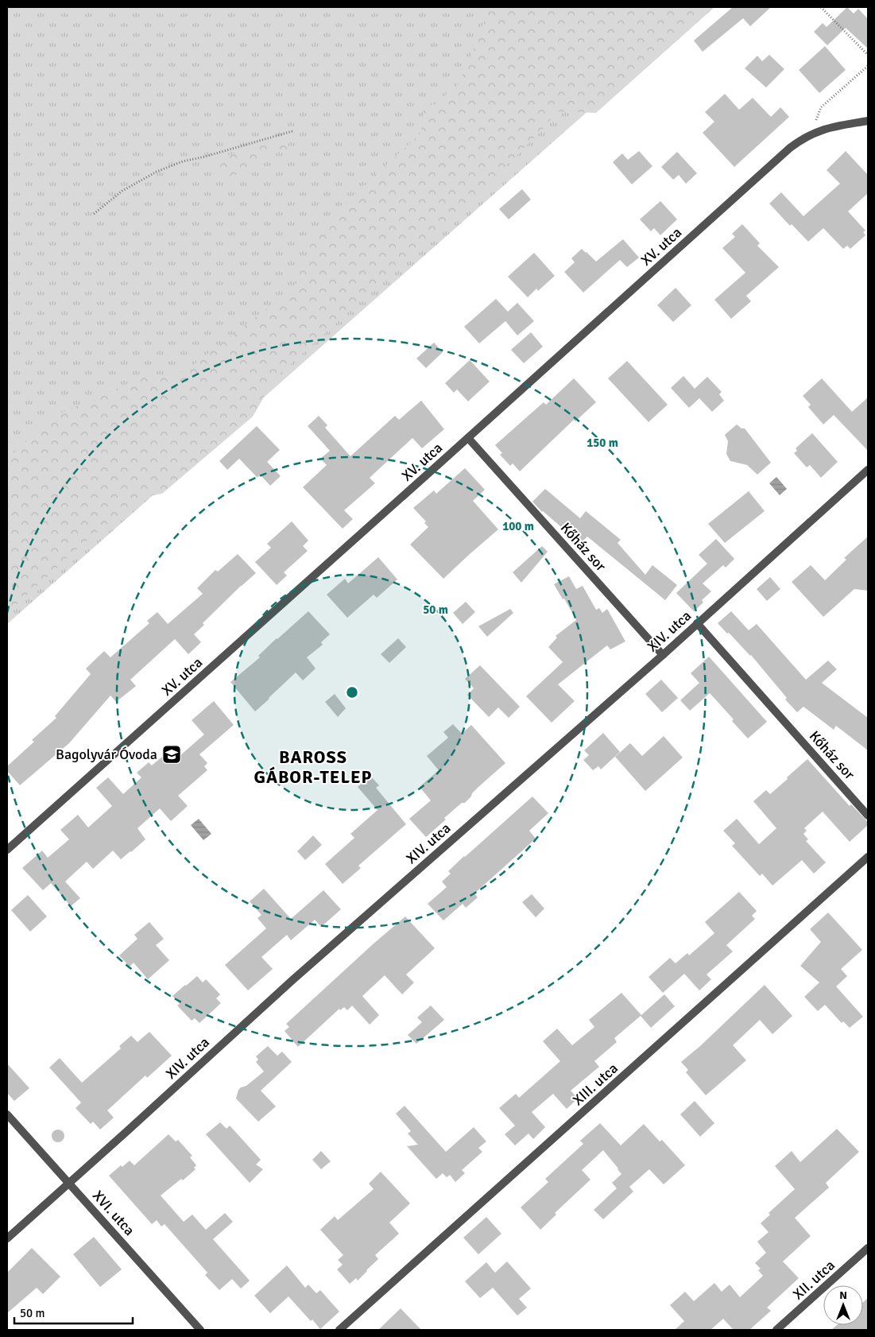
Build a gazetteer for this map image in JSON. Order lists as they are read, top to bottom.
{
  "streets": {
    "street": [
      "XV. utca",
      "Kőház sor",
      "XIV. utca",
      "XIII. utca",
      "XVI. utca",
      "XII. utca"
    ]
  },
  "crossings": [
    ["XV. utca", "Kőház sor"],
    ["Kőház sor", "XIV. utca"],
    ["XIV. utca", "XVI. utca"]
  ],
  "districts": ["BAROSS GÁBOR-TELEP"],
  "places": {
    "school or university": ["Bagolyvár Óvoda"]
  },
  "scale_bar": "50 m",
  "north": "top",
  "rings": ["150 m", "100 m", "50 m"]
}
